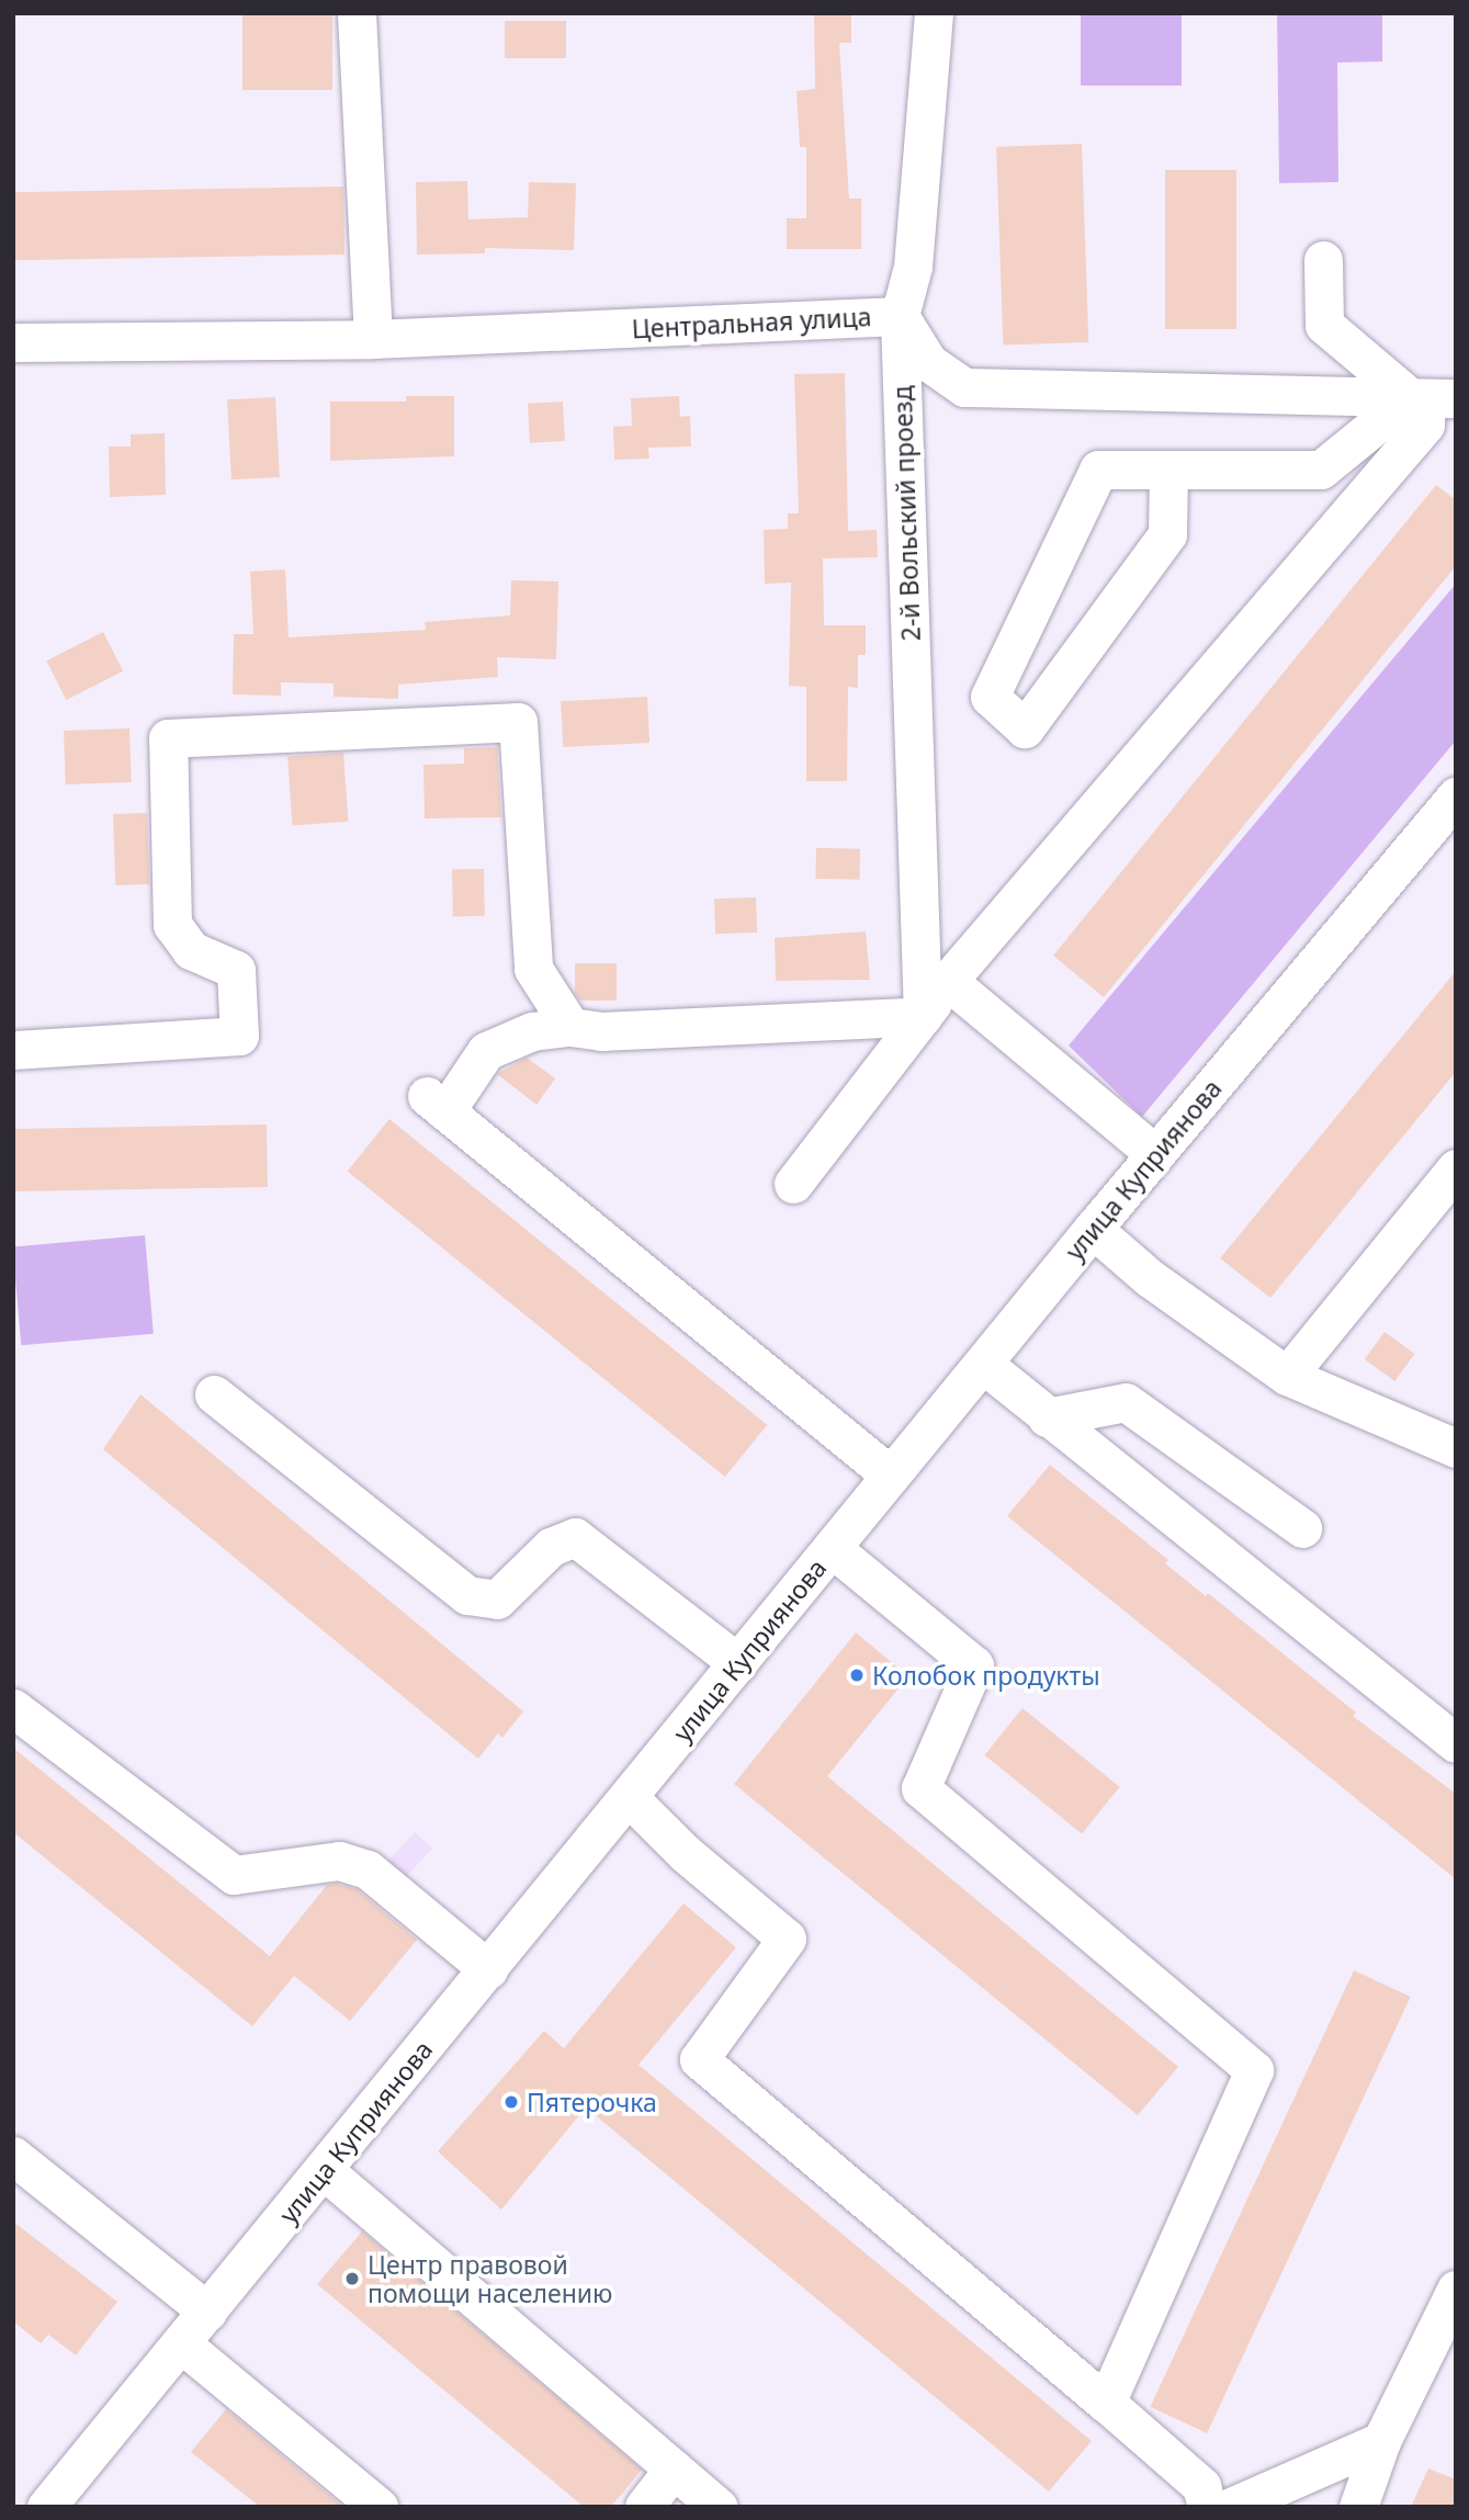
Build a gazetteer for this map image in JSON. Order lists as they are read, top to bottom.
{
  "streets": {
    "street": ["Центральная улица", "2-й Вольский проезд", "улица Куприянова"]
  },
  "crossings": [
    ["Центральная улица", "2-й Вольский проезд"]
  ],
  "places": ["Колобок продукты", "Пятерочка", "Центр правовой помощи населению"]
}
